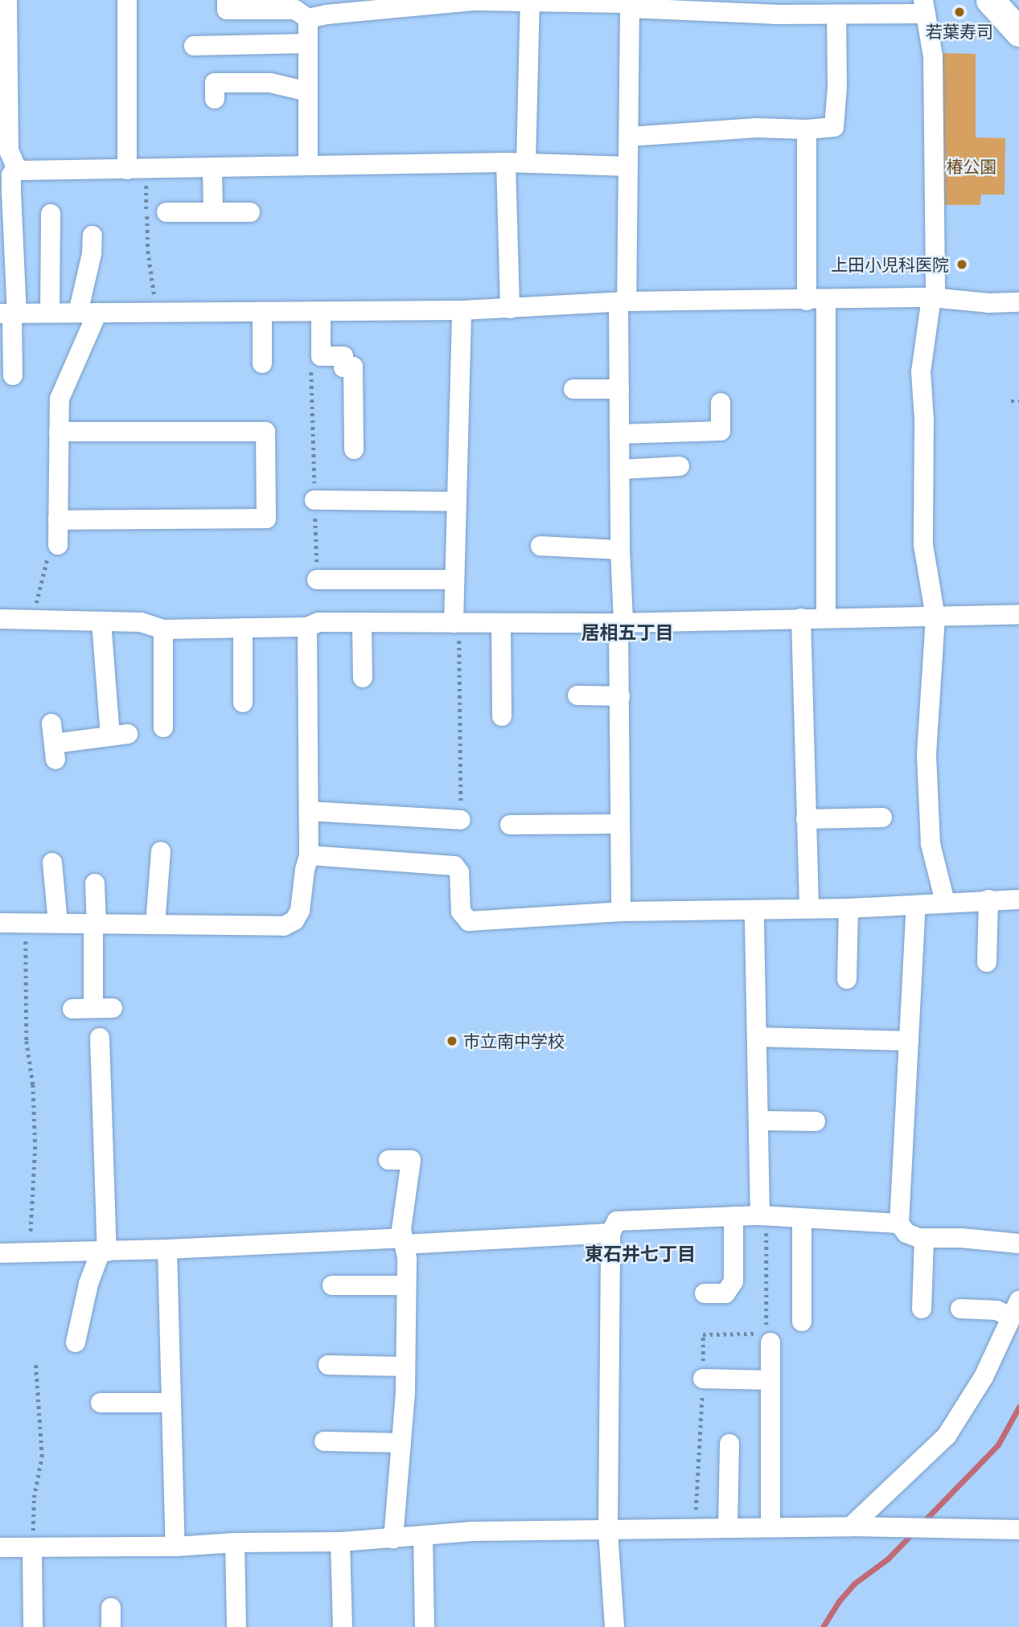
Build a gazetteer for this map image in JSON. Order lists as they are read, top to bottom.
{
  "districts": ["居相五丁目", "東石井七丁目"],
  "parks": ["椿公園"],
  "places": ["若葉寿司", "上田小児科医院", "市立南中学校"]
}
